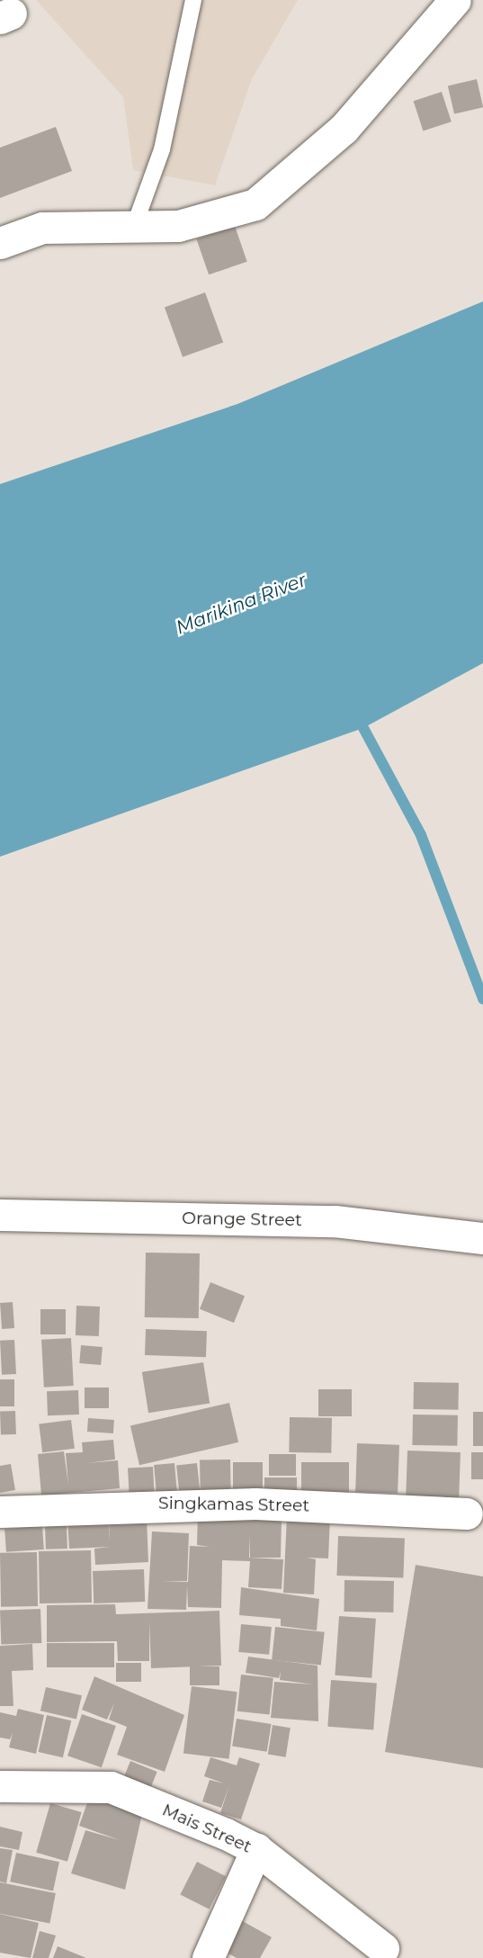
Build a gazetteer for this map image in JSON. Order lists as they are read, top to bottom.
{
  "streets": {
    "street": ["Orange Street", "Singkamas Street", "Mais Street"]
  },
  "water": ["Marikina River"]
}
